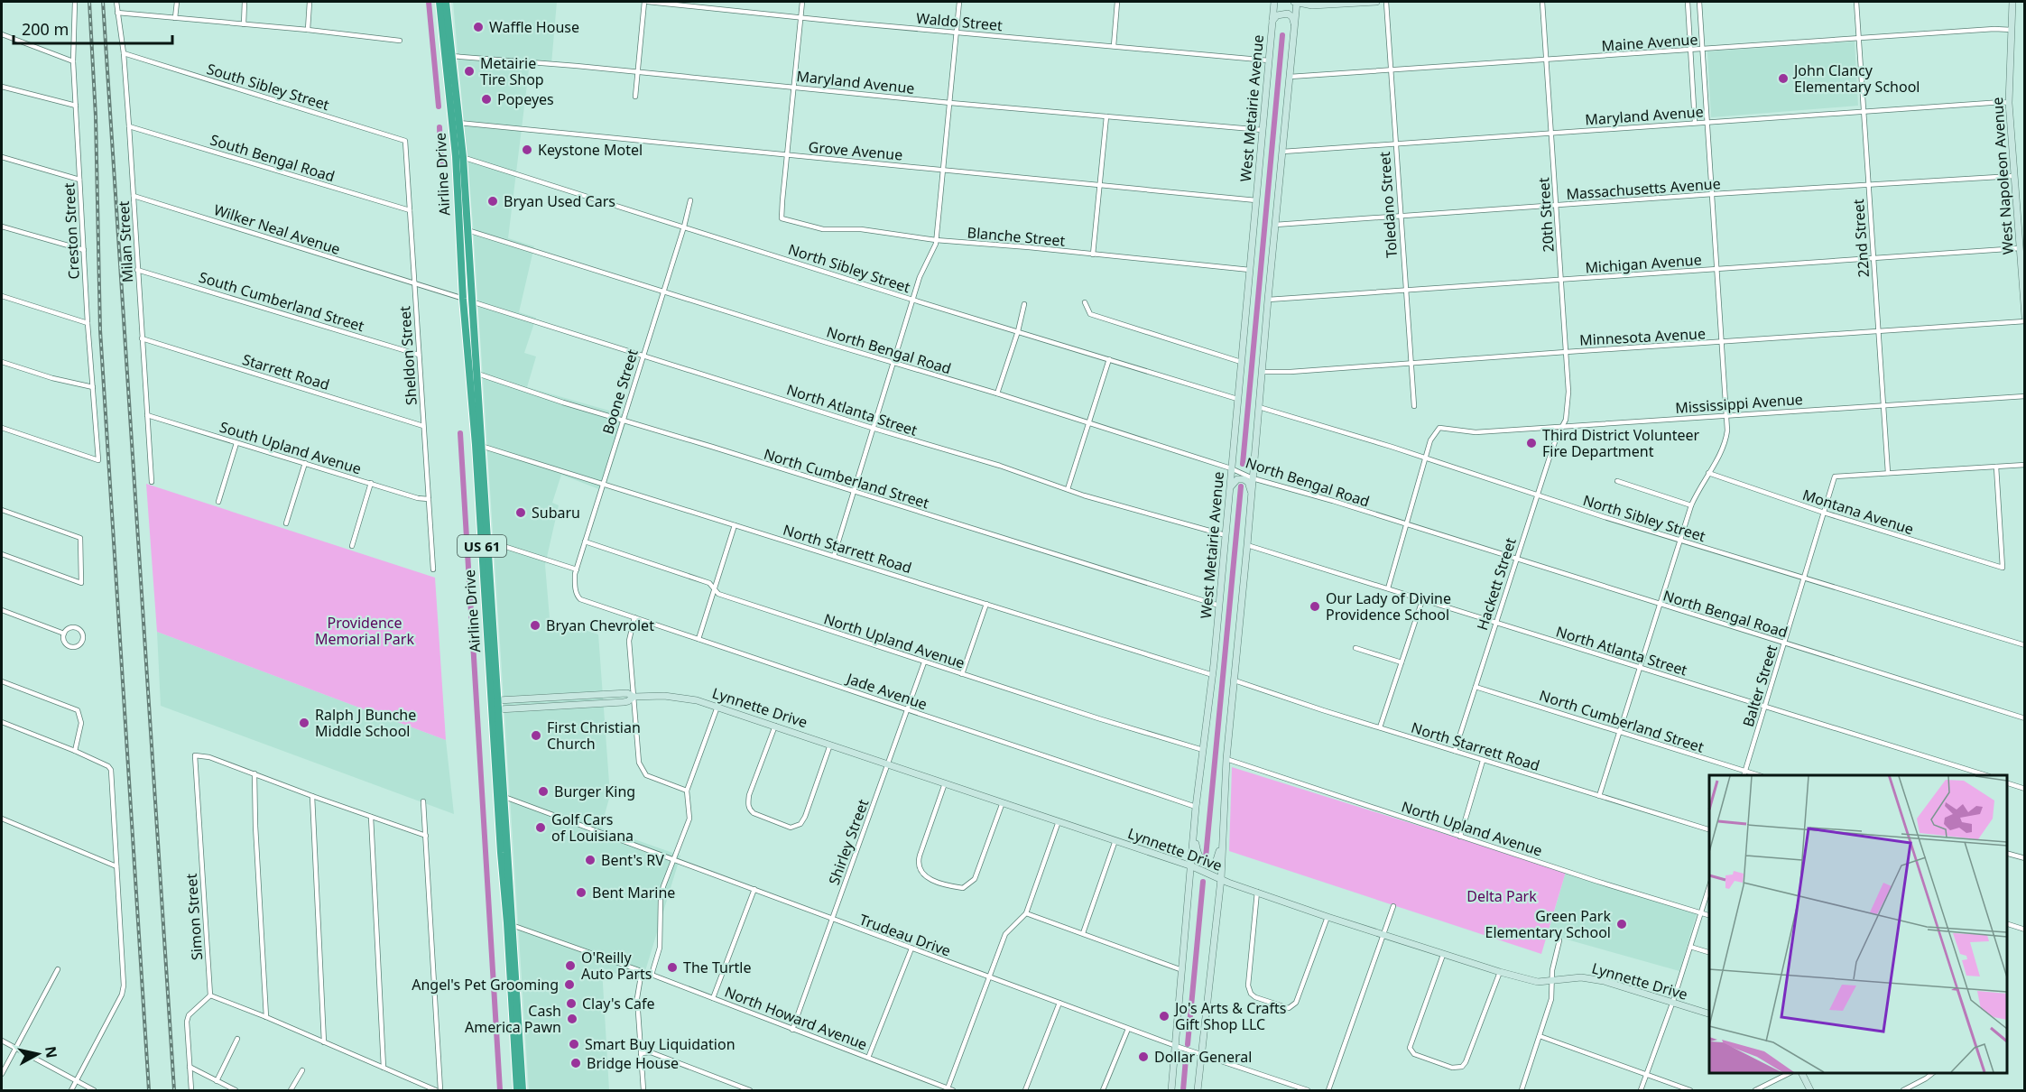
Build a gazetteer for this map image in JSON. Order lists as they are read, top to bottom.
{
  "streets": {
    "highway": ["Airline Drive", "US 61"],
    "main road": ["West Metairie Avenue", "West Napoleon Avenue", "Lynnette Drive"],
    "street": [
      "Waldo Street",
      "Maine Avenue",
      "Maryland Avenue",
      "South Sibley Street",
      "Grove Avenue",
      "South Bengal Road",
      "Massachusetts Avenue",
      "Toledano Street",
      "20th Street",
      "Wilker Neal Avenue",
      "Creston Street",
      "Blanche Street",
      "22nd Street",
      "Milan Street",
      "Michigan Avenue",
      "North Sibley Street",
      "South Cumberland Street",
      "Minnesota Avenue",
      "North Bengal Road",
      "Sheldon Street",
      "Starrett Road",
      "Boone Street",
      "Mississippi Avenue",
      "North Atlanta Street",
      "South Upland Avenue",
      "North Cumberland Street",
      "Montana Avenue",
      "North Starrett Road",
      "Hackett Street",
      "North Upland Avenue",
      "Balter Street",
      "Jade Avenue",
      "Shirley Street",
      "Simon Street",
      "Trudeau Drive",
      "North Howard Avenue"
    ]
  },
  "crossings": [
    ["Waldo Street", "West Metairie Avenue"],
    ["Maine Avenue", "West Napoleon Avenue"],
    ["Maine Avenue", "Toledano Street"],
    ["Maine Avenue", "20th Street"],
    ["Maine Avenue", "22nd Street"],
    ["Maryland Avenue", "West Metairie Avenue"],
    ["Maryland Avenue", "Airline Drive"],
    ["Maryland Avenue", "West Napoleon Avenue"],
    ["Maryland Avenue", "Toledano Street"],
    ["Maryland Avenue", "20th Street"],
    ["Maryland Avenue", "22nd Street"],
    ["South Sibley Street", "Milan Street"],
    ["South Sibley Street", "Sheldon Street"],
    ["West Metairie Avenue", "Grove Avenue"],
    ["West Metairie Avenue", "Blanche Street"],
    ["West Metairie Avenue", "North Sibley Street"],
    ["West Metairie Avenue", "North Bengal Road"],
    ["West Metairie Avenue", "North Atlanta Street"],
    ["West Metairie Avenue", "North Cumberland Street"],
    ["West Metairie Avenue", "North Starrett Road"],
    ["West Metairie Avenue", "North Upland Avenue"],
    ["West Metairie Avenue", "Jade Avenue"],
    ["West Metairie Avenue", "Lynnette Drive"],
    ["West Metairie Avenue", "Trudeau Drive"],
    ["Grove Avenue", "Airline Drive"],
    ["Grove Avenue", "Blanche Street"],
    ["South Bengal Road", "Milan Street"],
    ["South Bengal Road", "Sheldon Street"],
    ["Airline Drive", "Wilker Neal Avenue"],
    ["Airline Drive", "North Sibley Street"],
    ["Airline Drive", "North Bengal Road"],
    ["Airline Drive", "North Atlanta Street"],
    ["Airline Drive", "North Cumberland Street"],
    ["Airline Drive", "North Starrett Road"],
    ["Airline Drive", "Lynnette Drive"],
    ["Airline Drive", "Trudeau Drive"],
    ["Airline Drive", "North Howard Avenue"],
    ["West Napoleon Avenue", "Massachusetts Avenue"],
    ["West Napoleon Avenue", "Michigan Avenue"],
    ["Massachusetts Avenue", "Toledano Street"],
    ["Massachusetts Avenue", "20th Street"],
    ["Massachusetts Avenue", "22nd Street"],
    ["Toledano Street", "Michigan Avenue"],
    ["Toledano Street", "Minnesota Avenue"],
    ["20th Street", "Michigan Avenue"],
    ["20th Street", "Minnesota Avenue"],
    ["20th Street", "Mississippi Avenue"],
    ["20th Street", "Hackett Street"],
    ["Wilker Neal Avenue", "Milan Street"],
    ["Wilker Neal Avenue", "Sheldon Street"],
    ["Wilker Neal Avenue", "North Atlanta Street"],
    ["22nd Street", "Michigan Avenue"],
    ["22nd Street", "Minnesota Avenue"],
    ["22nd Street", "Mississippi Avenue"],
    ["22nd Street", "Balter Street"],
    ["Milan Street", "South Cumberland Street"],
    ["Milan Street", "Starrett Road"],
    ["Milan Street", "South Upland Avenue"],
    ["North Sibley Street", "Boone Street"],
    ["North Sibley Street", "Mississippi Avenue"],
    ["North Sibley Street", "Hackett Street"],
    ["North Sibley Street", "Balter Street"],
    ["South Cumberland Street", "Sheldon Street"],
    ["North Bengal Road", "Boone Street"],
    ["North Bengal Road", "Hackett Street"],
    ["North Bengal Road", "Balter Street"],
    ["Sheldon Street", "Starrett Road"],
    ["Sheldon Street", "South Upland Avenue"],
    ["Boone Street", "North Atlanta Street"],
    ["Boone Street", "North Cumberland Street"],
    ["Boone Street", "North Starrett Road"],
    ["Boone Street", "North Upland Avenue"],
    ["Boone Street", "Jade Avenue"],
    ["Mississippi Avenue", "Hackett Street"],
    ["North Atlanta Street", "Hackett Street"],
    ["North Atlanta Street", "Balter Street"],
    ["North Cumberland Street", "Hackett Street"],
    ["North Cumberland Street", "Balter Street"],
    ["Montana Avenue", "Balter Street"],
    ["North Starrett Road", "Hackett Street"],
    ["North Upland Avenue", "Shirley Street"],
    ["Jade Avenue", "Shirley Street"],
    ["Lynnette Drive", "Shirley Street"],
    ["Shirley Street", "Trudeau Drive"],
    ["Shirley Street", "North Howard Avenue"]
  ],
  "parks": ["Providence Memorial Park", "Delta Park"],
  "places": [
    "Waffle House",
    "Metairie Tire Shop",
    "John Clancy Elementary School",
    "Popeyes",
    "Keystone Motel",
    "Bryan Used Cars",
    "Third District Volunteer Fire Department",
    "Subaru",
    "Our Lady of Divine Providence School",
    "Bryan Chevrolet",
    "Ralph J Bunche Middle School",
    "First Christian Church",
    "Burger King",
    "Golf Cars of Louisiana",
    "Bent's RV",
    "Bent Marine",
    "Green Park Elementary School",
    "O'Reilly Auto Parts",
    "The Turtle",
    "Angel's Pet Grooming",
    "Clay's Cafe",
    "Jo's Arts & Crafts Gift Shop LLC",
    "Cash America Pawn",
    "Smart Buy Liquidation",
    "Dollar General",
    "Bridge House"
  ],
  "scale_bar": "200 m",
  "north": "right"
}
